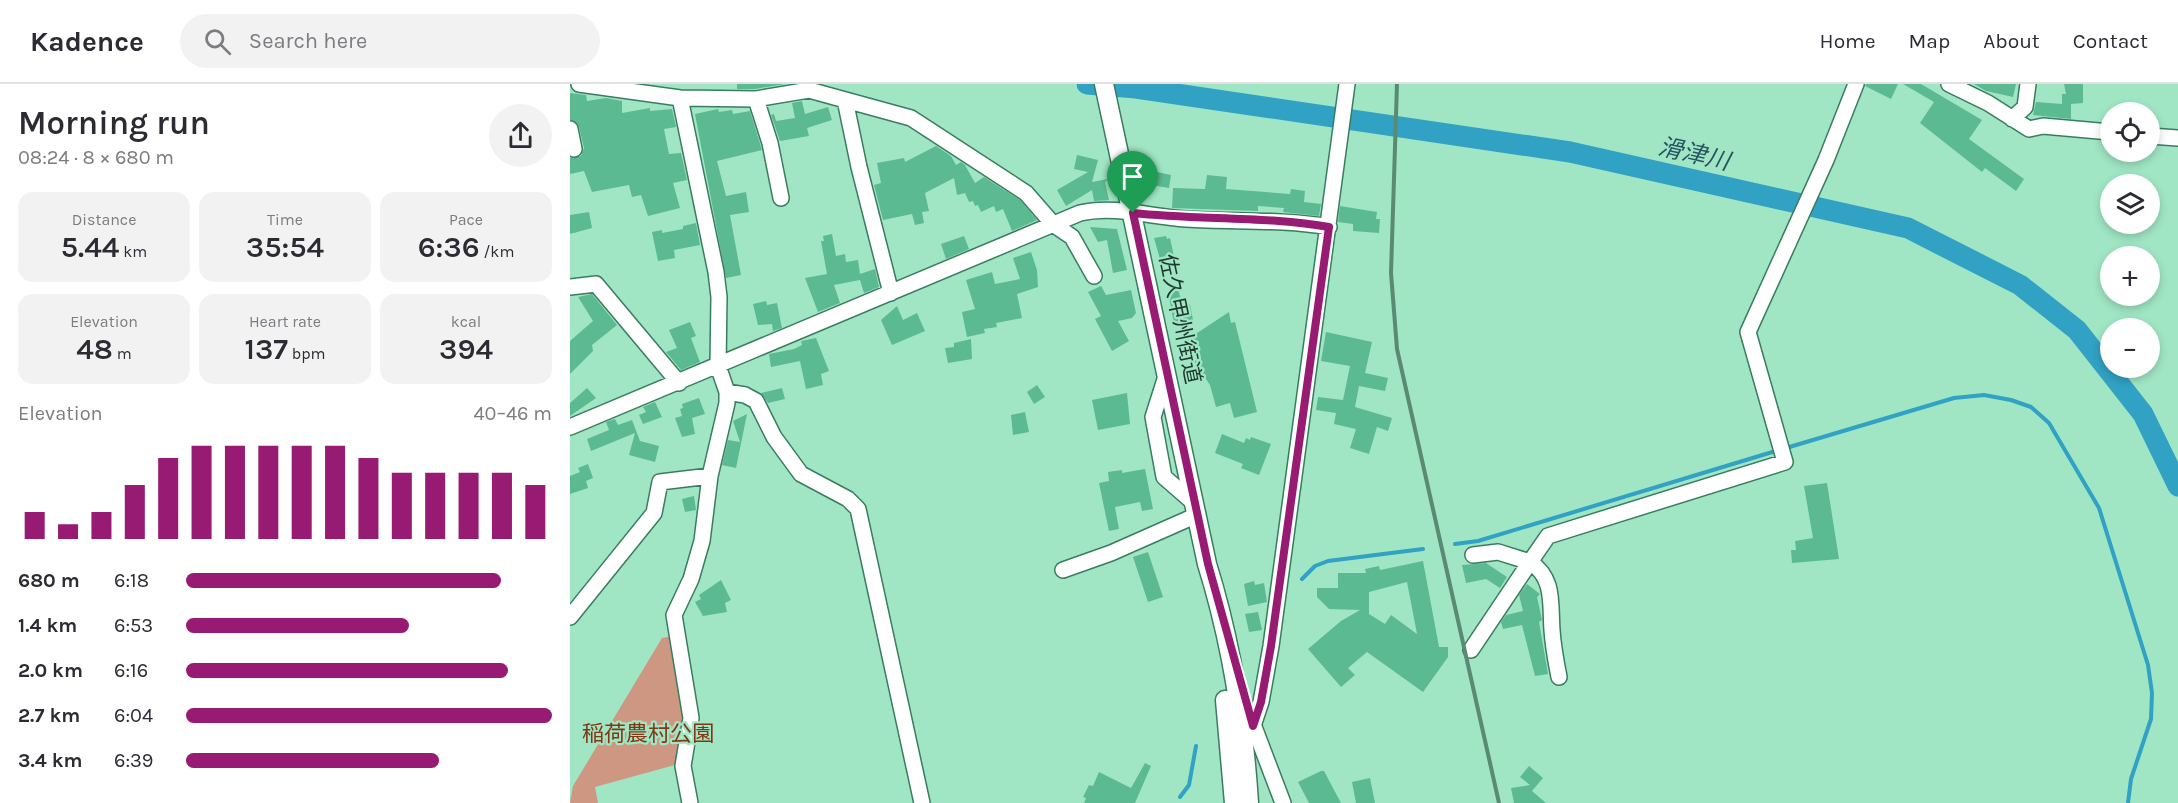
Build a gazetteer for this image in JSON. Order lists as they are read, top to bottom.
{
  "streets": {
    "main road": ["佐久甲州街道"]
  },
  "water": ["滑津川"],
  "parks": ["稲荷農村公園"],
  "page": {
    "header": "Kadence",
    "search": "Search here",
    "nav": [
      "Home",
      "Map",
      "About",
      "Contact"
    ],
    "heading": ["Morning run", "08:24 · 8 × 680 m"],
    "map_buttons": ["+", "−"],
    "stats": [
      ["Distance", "5.44 km"],
      ["Time", "35:54"],
      ["Pace", "6:36 /km"],
      ["Elevation", "48 m"],
      ["Heart rate", "137 bpm"],
      ["kcal", "394"]
    ],
    "chart": ["Elevation", "40–46 m"],
    "list": [
      {
        "name": "680 m",
        "note": "6:18"
      },
      {
        "name": "1.4 km",
        "note": "6:53"
      },
      {
        "name": "2.0 km",
        "note": "6:16"
      },
      {
        "name": "2.7 km",
        "note": "6:04"
      },
      {
        "name": "3.4 km",
        "note": "6:39"
      }
    ]
  }
}
